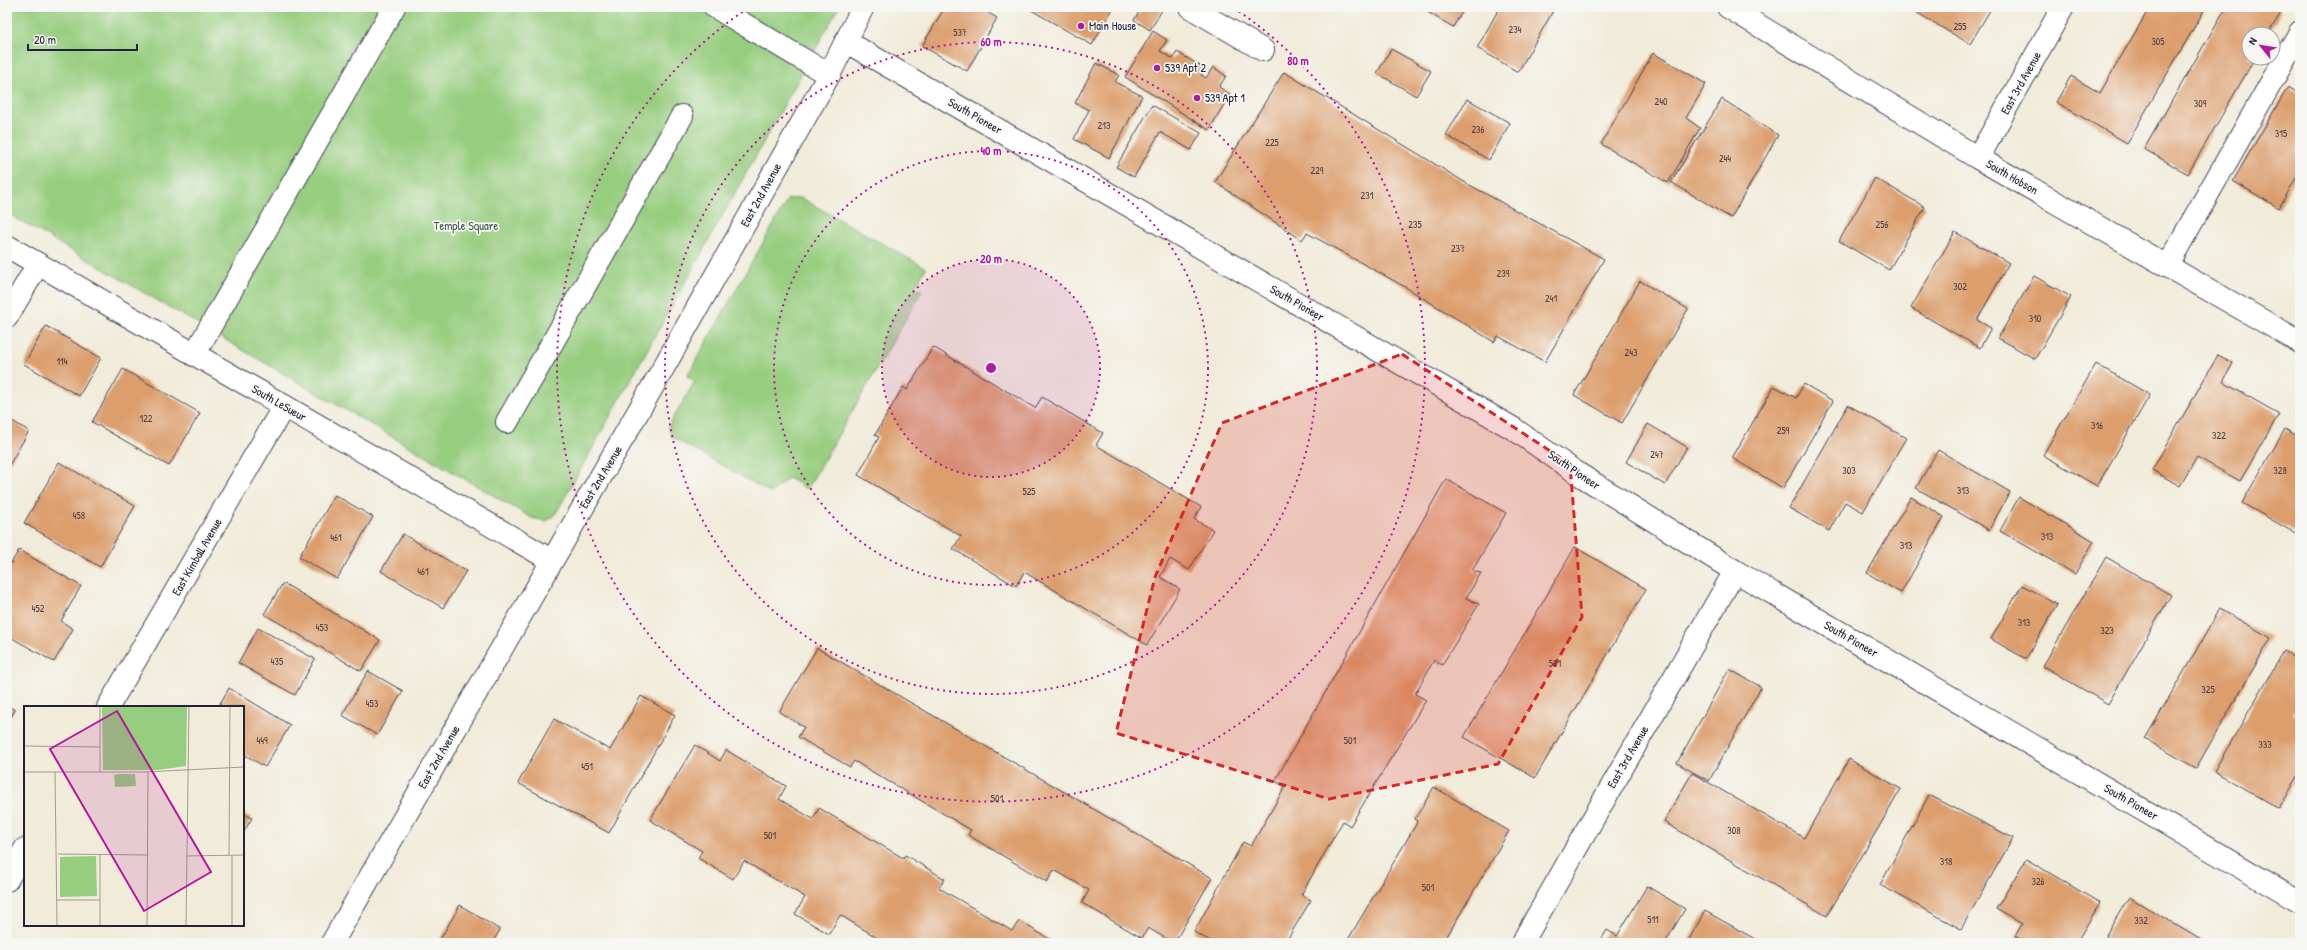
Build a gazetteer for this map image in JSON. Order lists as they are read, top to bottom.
{
  "streets": {
    "street": [
      "East 3rd Avenue",
      "South Pioneer",
      "South Hobson",
      "East 2nd Avenue",
      "South LeSueur",
      "East Kimball Avenue"
    ]
  },
  "crossings": [
    ["East 3rd Avenue", "South Pioneer"],
    ["East 3rd Avenue", "South Hobson"],
    ["South Pioneer", "East 2nd Avenue"],
    ["East 2nd Avenue", "South LeSueur"],
    ["South LeSueur", "East Kimball Avenue"]
  ],
  "parks": ["Temple Square"],
  "places": ["Main House", "539 Apt 2", "539 Apt 1"],
  "house_numbers": [
    "255",
    "234",
    "537",
    "305",
    "240",
    "309",
    "213",
    "236",
    "315",
    "225",
    "244",
    "229",
    "231",
    "235",
    "256",
    "237",
    "239",
    "302",
    "241",
    "310",
    "243",
    "114",
    "122",
    "316",
    "259",
    "322",
    "247",
    "303",
    "328",
    "313",
    "525",
    "458",
    "313",
    "461",
    "313",
    "461",
    "452",
    "313",
    "453",
    "323",
    "435",
    "501",
    "325",
    "453",
    "449",
    "501",
    "333",
    "451",
    "501",
    "308",
    "501",
    "318",
    "326",
    "501",
    "511",
    "332"
  ],
  "scale_bar": "20 m",
  "north": "top left",
  "rings": [
    "60 m",
    "80 m",
    "40 m",
    "20 m"
  ]
}
